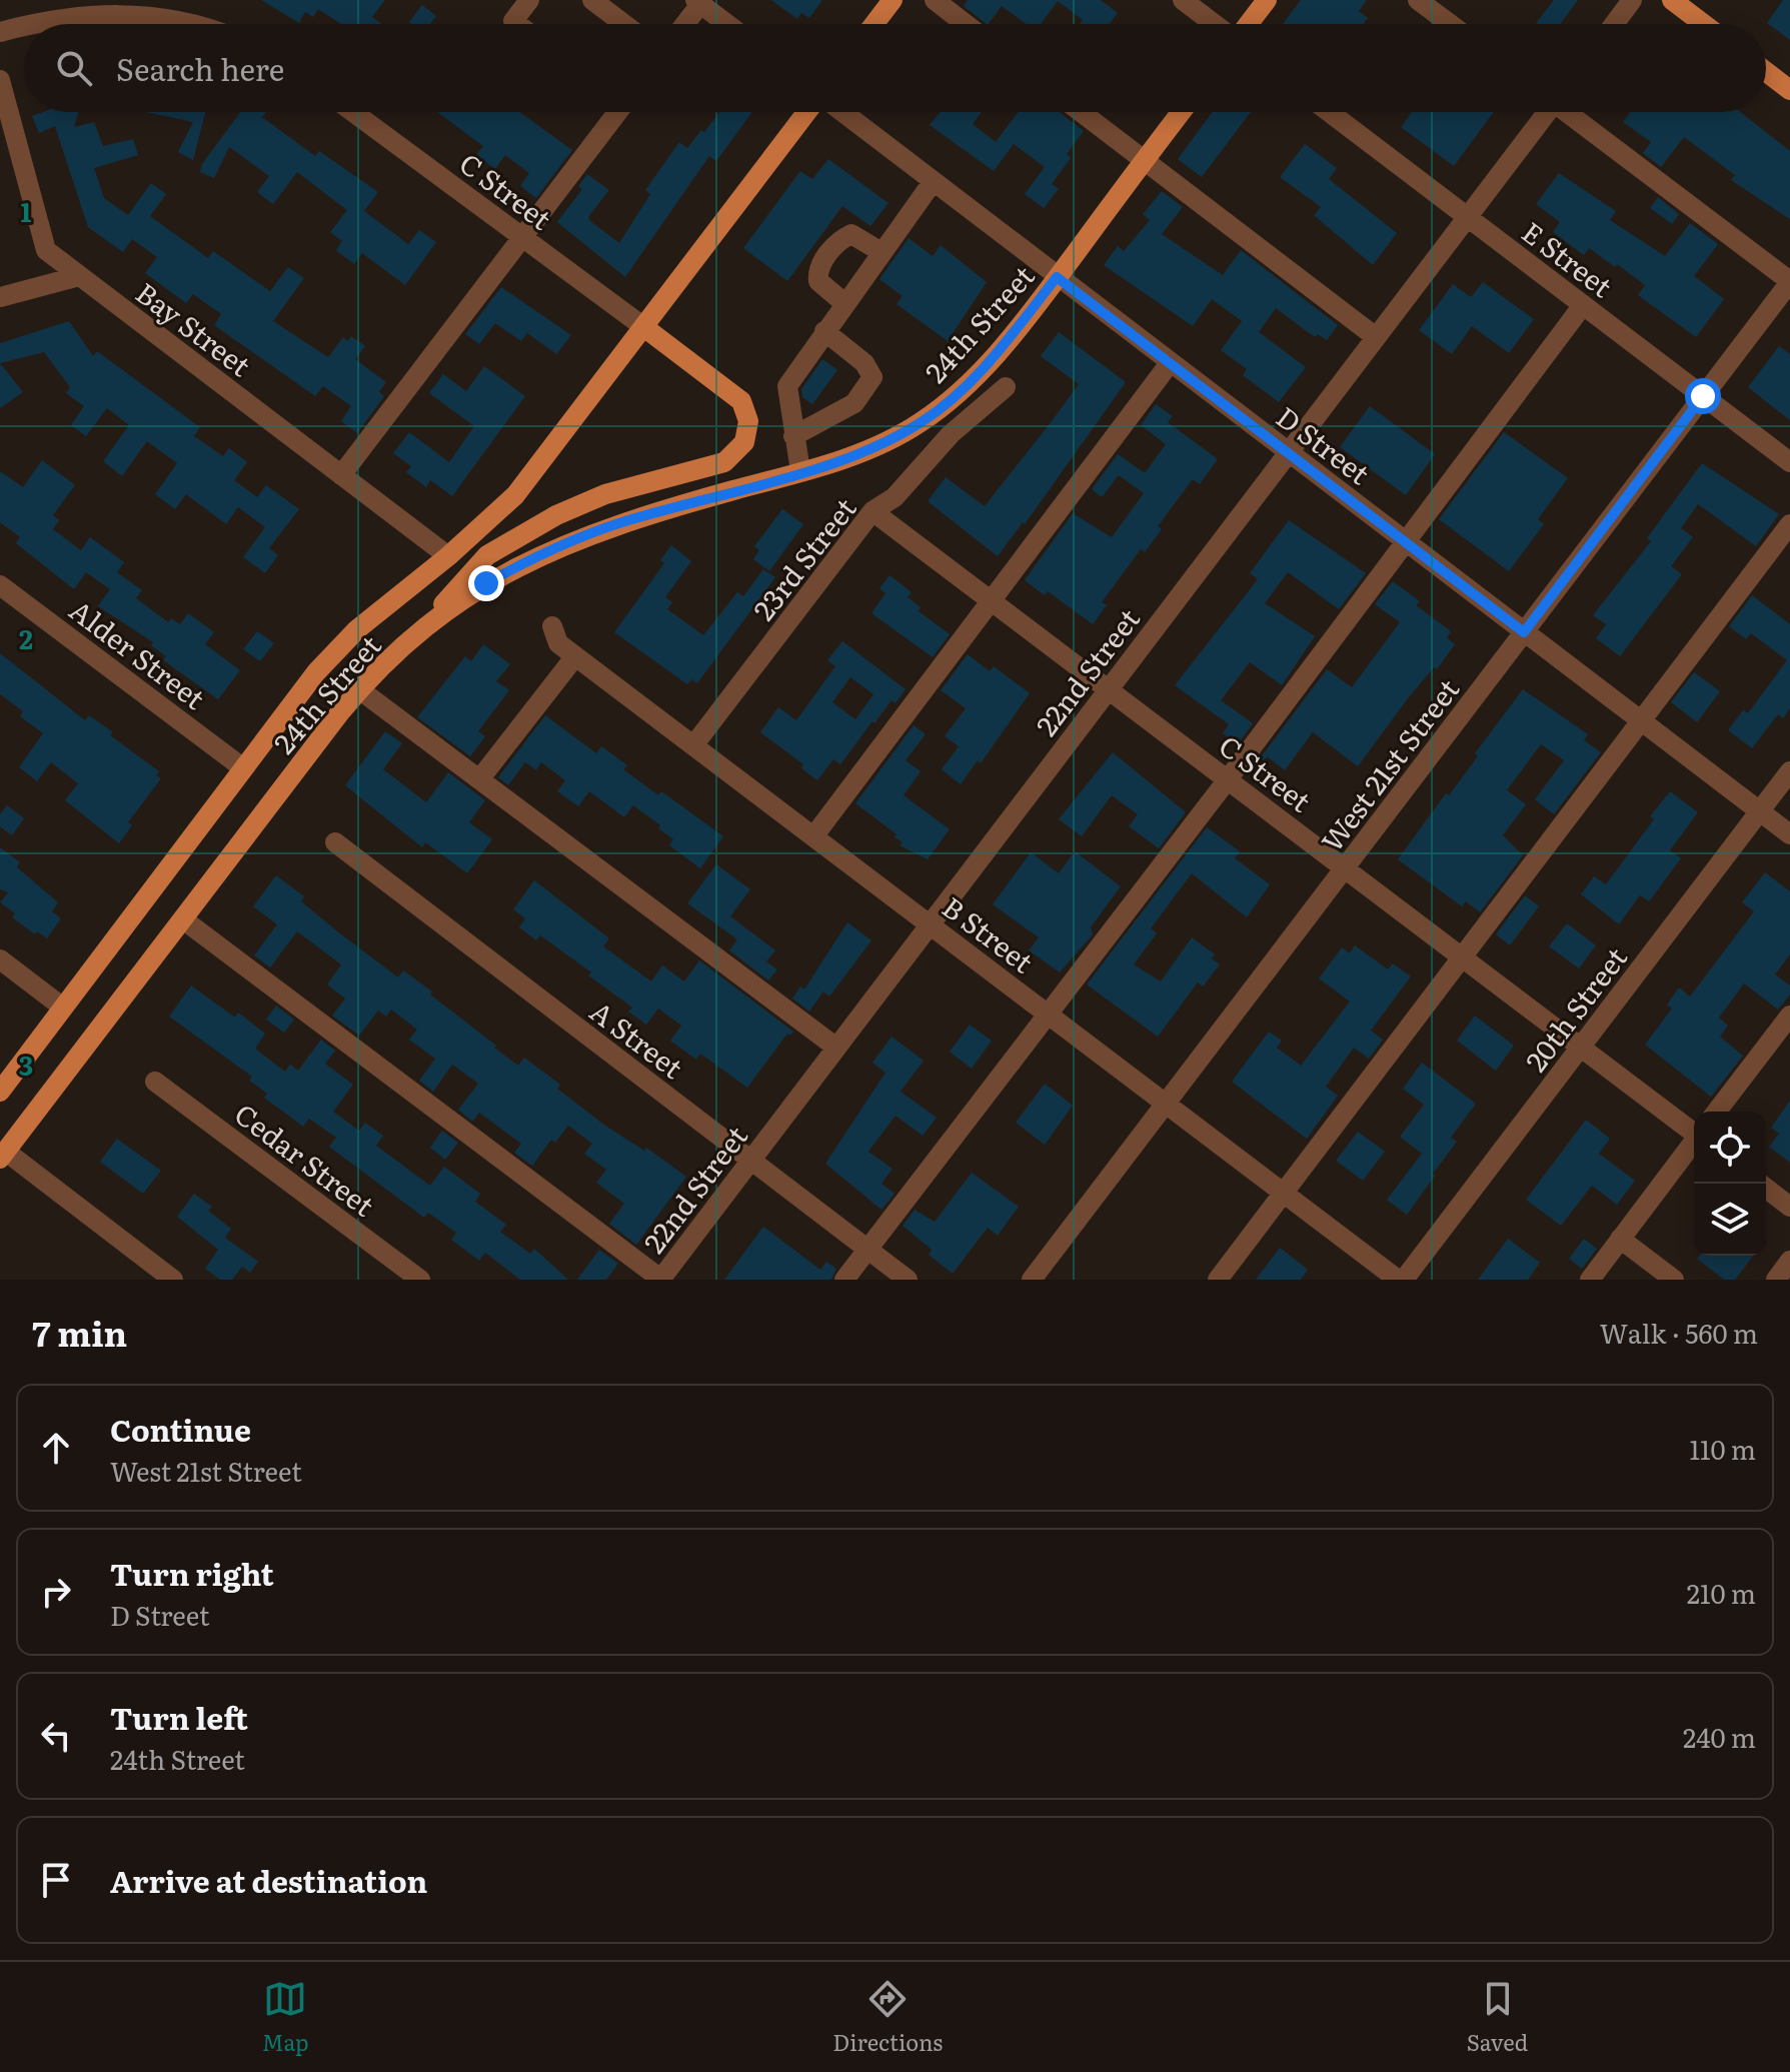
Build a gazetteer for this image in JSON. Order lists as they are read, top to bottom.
{
  "streets": {
    "main road": ["24th Street"],
    "street": [
      "C Street",
      "E Street",
      "Bay Street",
      "D Street",
      "23rd Street",
      "Alder Street",
      "22nd Street",
      "West 21st Street",
      "B Street",
      "20th Street",
      "A Street",
      "Cedar Street"
    ]
  },
  "crossings": [
    ["C Street", "24th Street"],
    ["C Street", "23rd Street"],
    ["C Street", "22nd Street"],
    ["C Street", "West 21st Street"],
    ["C Street", "20th Street"],
    ["E Street", "22nd Street"],
    ["E Street", "West 21st Street"],
    ["24th Street", "Bay Street"],
    ["24th Street", "D Street"],
    ["24th Street", "Alder Street"],
    ["D Street", "22nd Street"],
    ["D Street", "West 21st Street"],
    ["D Street", "20th Street"],
    ["23rd Street", "B Street"],
    ["22nd Street", "B Street"],
    ["22nd Street", "A Street"],
    ["West 21st Street", "B Street"],
    ["B Street", "20th Street"]
  ],
  "page": {
    "search": "Search here",
    "heading": ["7 min", "Walk · 560 m"],
    "list": [
      ["Continue", "West 21st Street", "110 m"],
      ["Turn right", "D Street", "210 m"],
      ["Turn left", "24th Street", "240 m"],
      "Arrive at destination"
    ],
    "nav": ["Map", "Directions", "Saved"]
  },
  "grid": {
    "rows": ["1", "2", "3"]
  }
}
